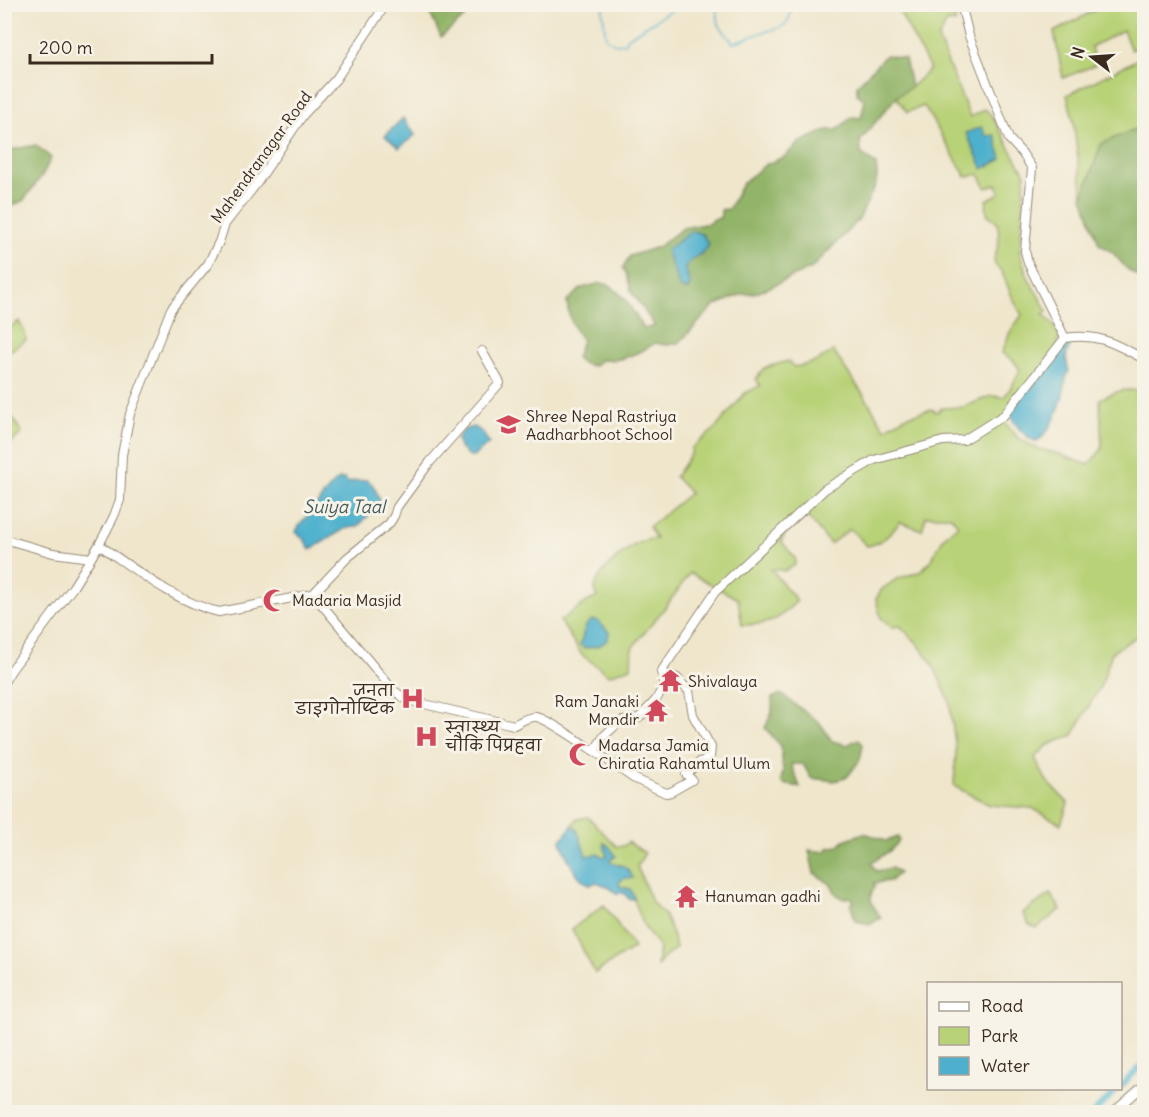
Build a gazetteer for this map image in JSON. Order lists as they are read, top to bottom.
{
  "streets": {
    "street": ["Mahendranagar Road"]
  },
  "water": ["Suiya Taal"],
  "places": {
    "school or university": ["Shree Nepal Rastriya Aadharbhoot School"],
    "mosque": ["Madaria Masjid", "Madarsa Jamia Chiratia Rahamtul Ulum"],
    "temple": ["Shivalaya", "Ram Janaki Mandir", "Hanuman gadhi"],
    "hospital": ["जनता डाइगोनोष्टिक", "स्वास्थ्य चाैकि पिप्रहवा"]
  },
  "legend": ["Road", "Park", "Water"],
  "scale_bar": "200 m",
  "north": "left"
}
